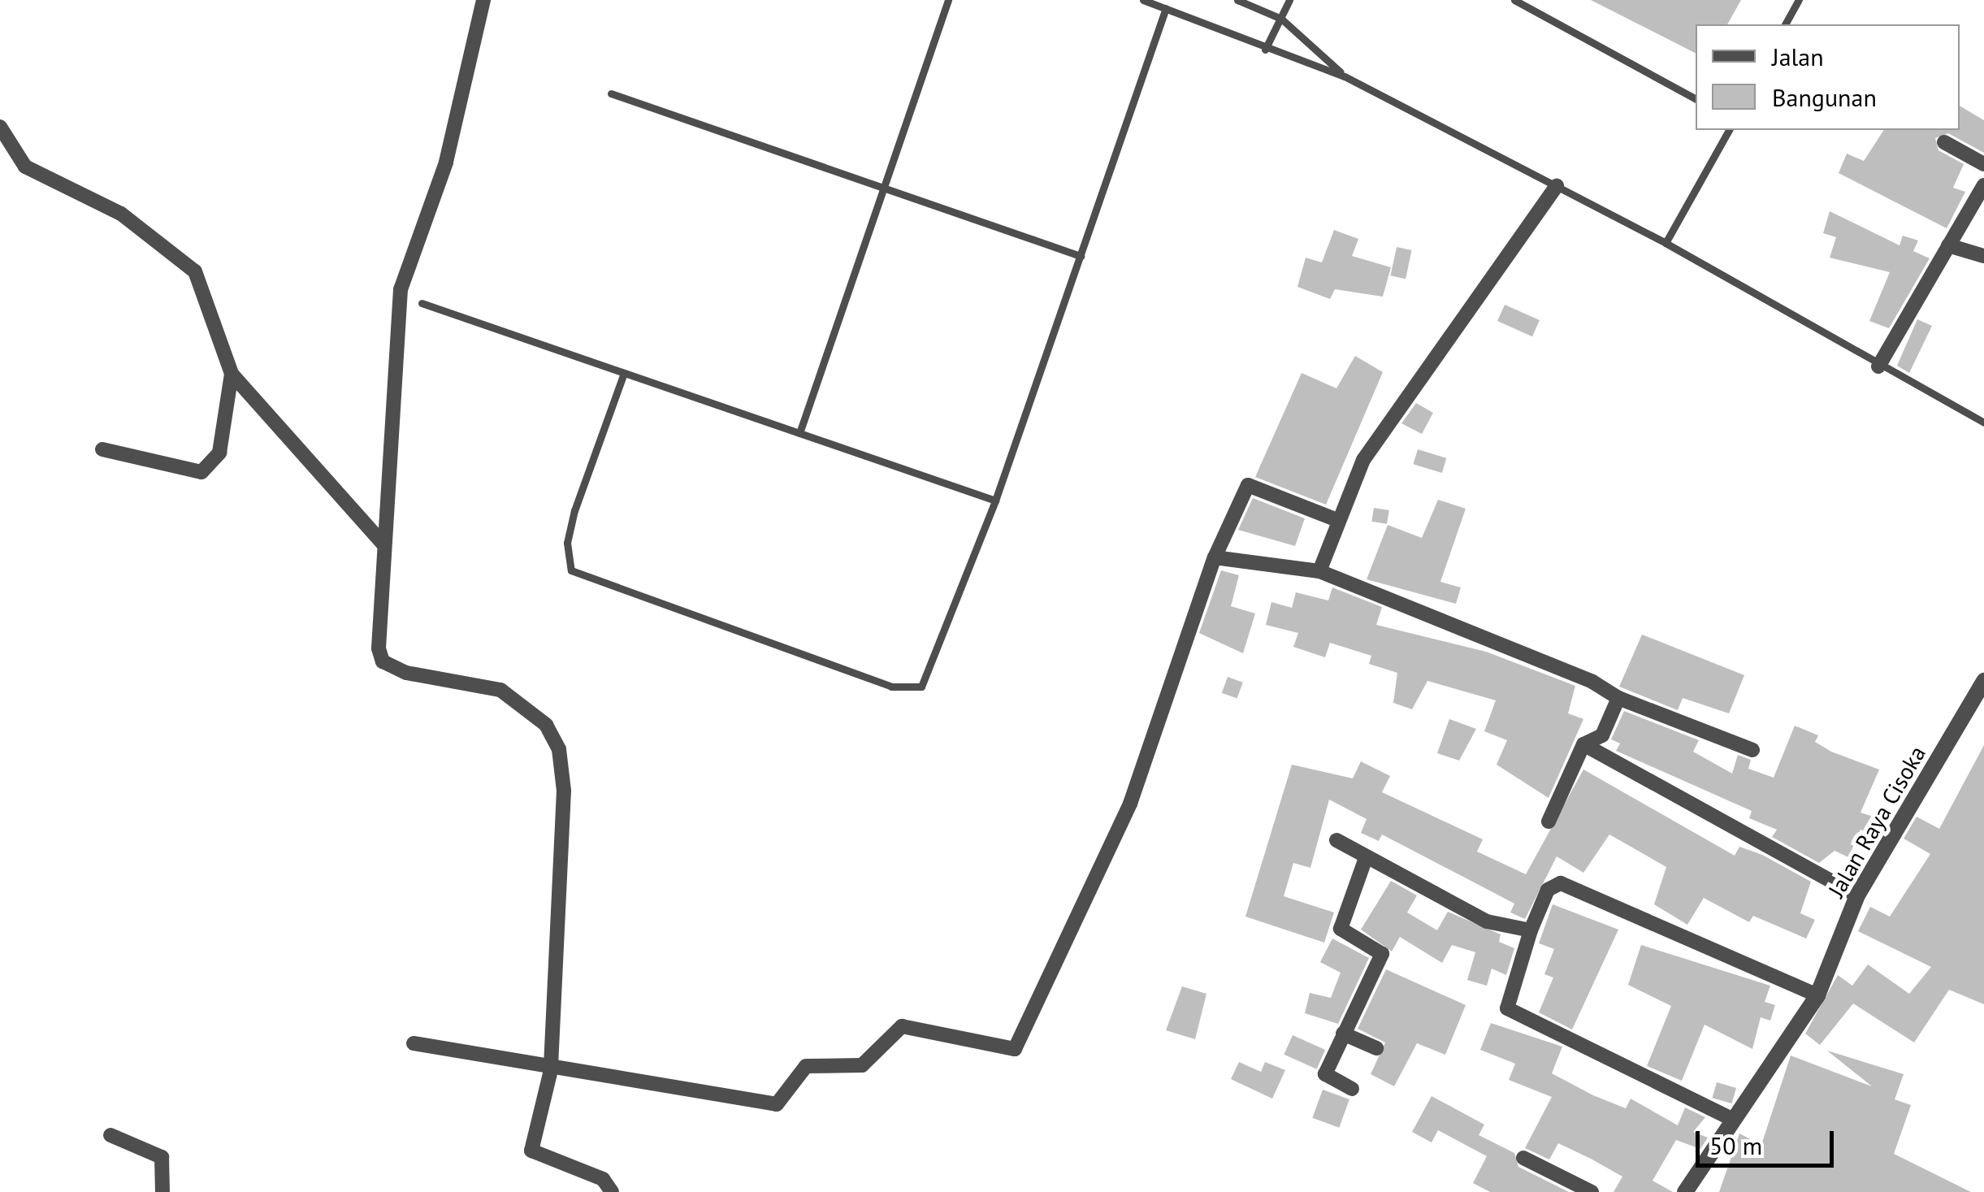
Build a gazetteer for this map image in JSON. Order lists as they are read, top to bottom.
{
  "streets": {
    "street": ["Jalan Raya Cisoka"]
  },
  "legend": ["Jalan", "Bangunan"],
  "scale_bar": "50 m"
}
